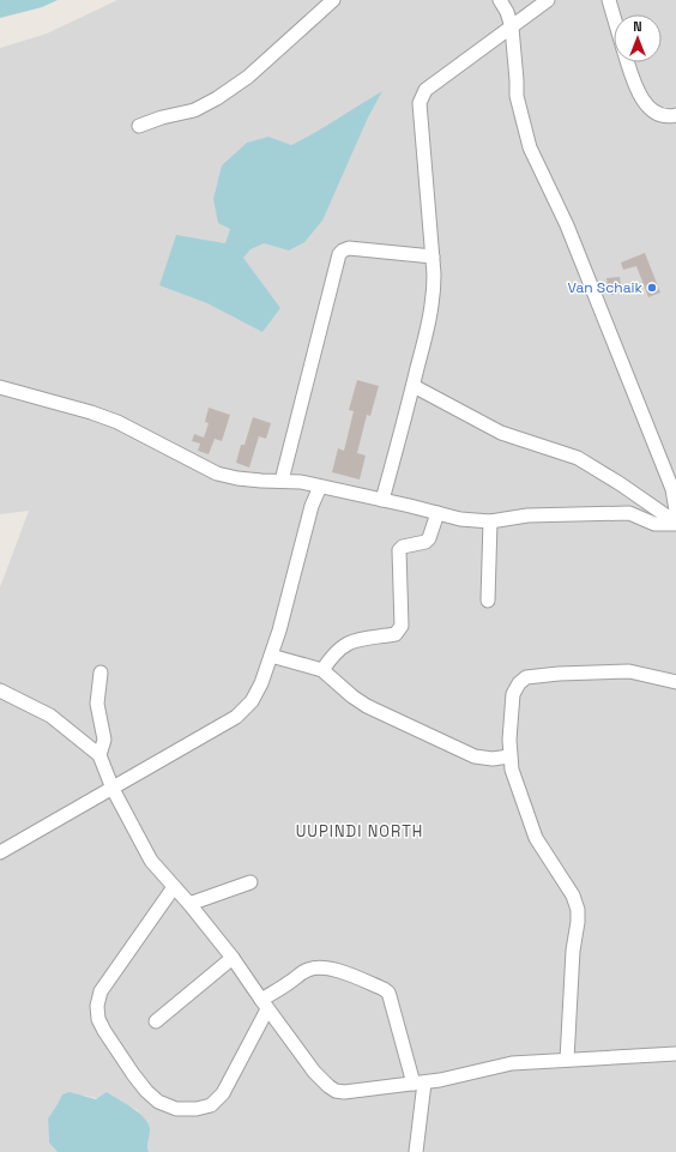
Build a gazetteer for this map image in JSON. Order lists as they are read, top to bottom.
{
  "districts": ["UUPINDI NORTH"],
  "places": ["Van Schaik"],
  "north": "top"
}
